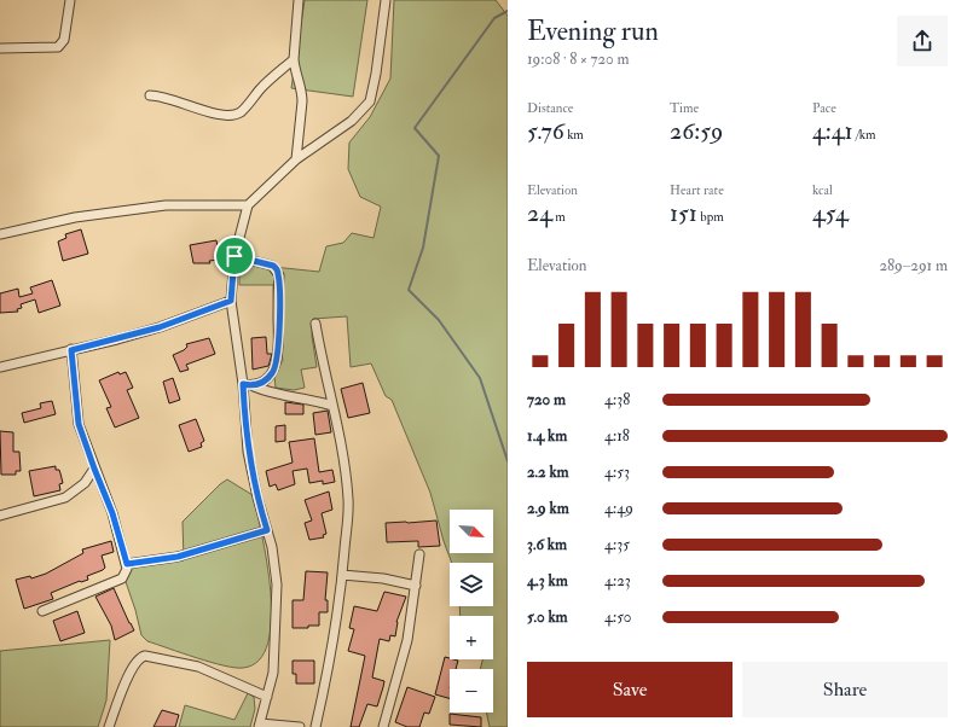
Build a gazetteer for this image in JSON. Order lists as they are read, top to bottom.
{
  "north": "bottom right",
  "page": {
    "heading": ["Evening run", "19:08 · 8 × 720 m"],
    "stats": [
      ["Distance", "5.76 km"],
      ["Time", "26:59"],
      ["Pace", "4:41 /km"],
      ["Elevation", "24 m"],
      ["Heart rate", "151 bpm"],
      ["kcal", "454"]
    ],
    "chart": ["Elevation", "289–291 m"],
    "list": [
      {
        "name": "720 m",
        "note": "4:38"
      },
      {
        "name": "1.4 km",
        "note": "4:18"
      },
      {
        "name": "2.2 km",
        "note": "4:53"
      },
      {
        "name": "2.9 km",
        "note": "4:49"
      },
      {
        "name": "3.6 km",
        "note": "4:35"
      },
      {
        "name": "4.3 km",
        "note": "4:23"
      },
      {
        "name": "5.0 km",
        "note": "4:50"
      }
    ],
    "map_buttons": ["+", "−"],
    "buttons": ["Save", "Share"]
  }
}
